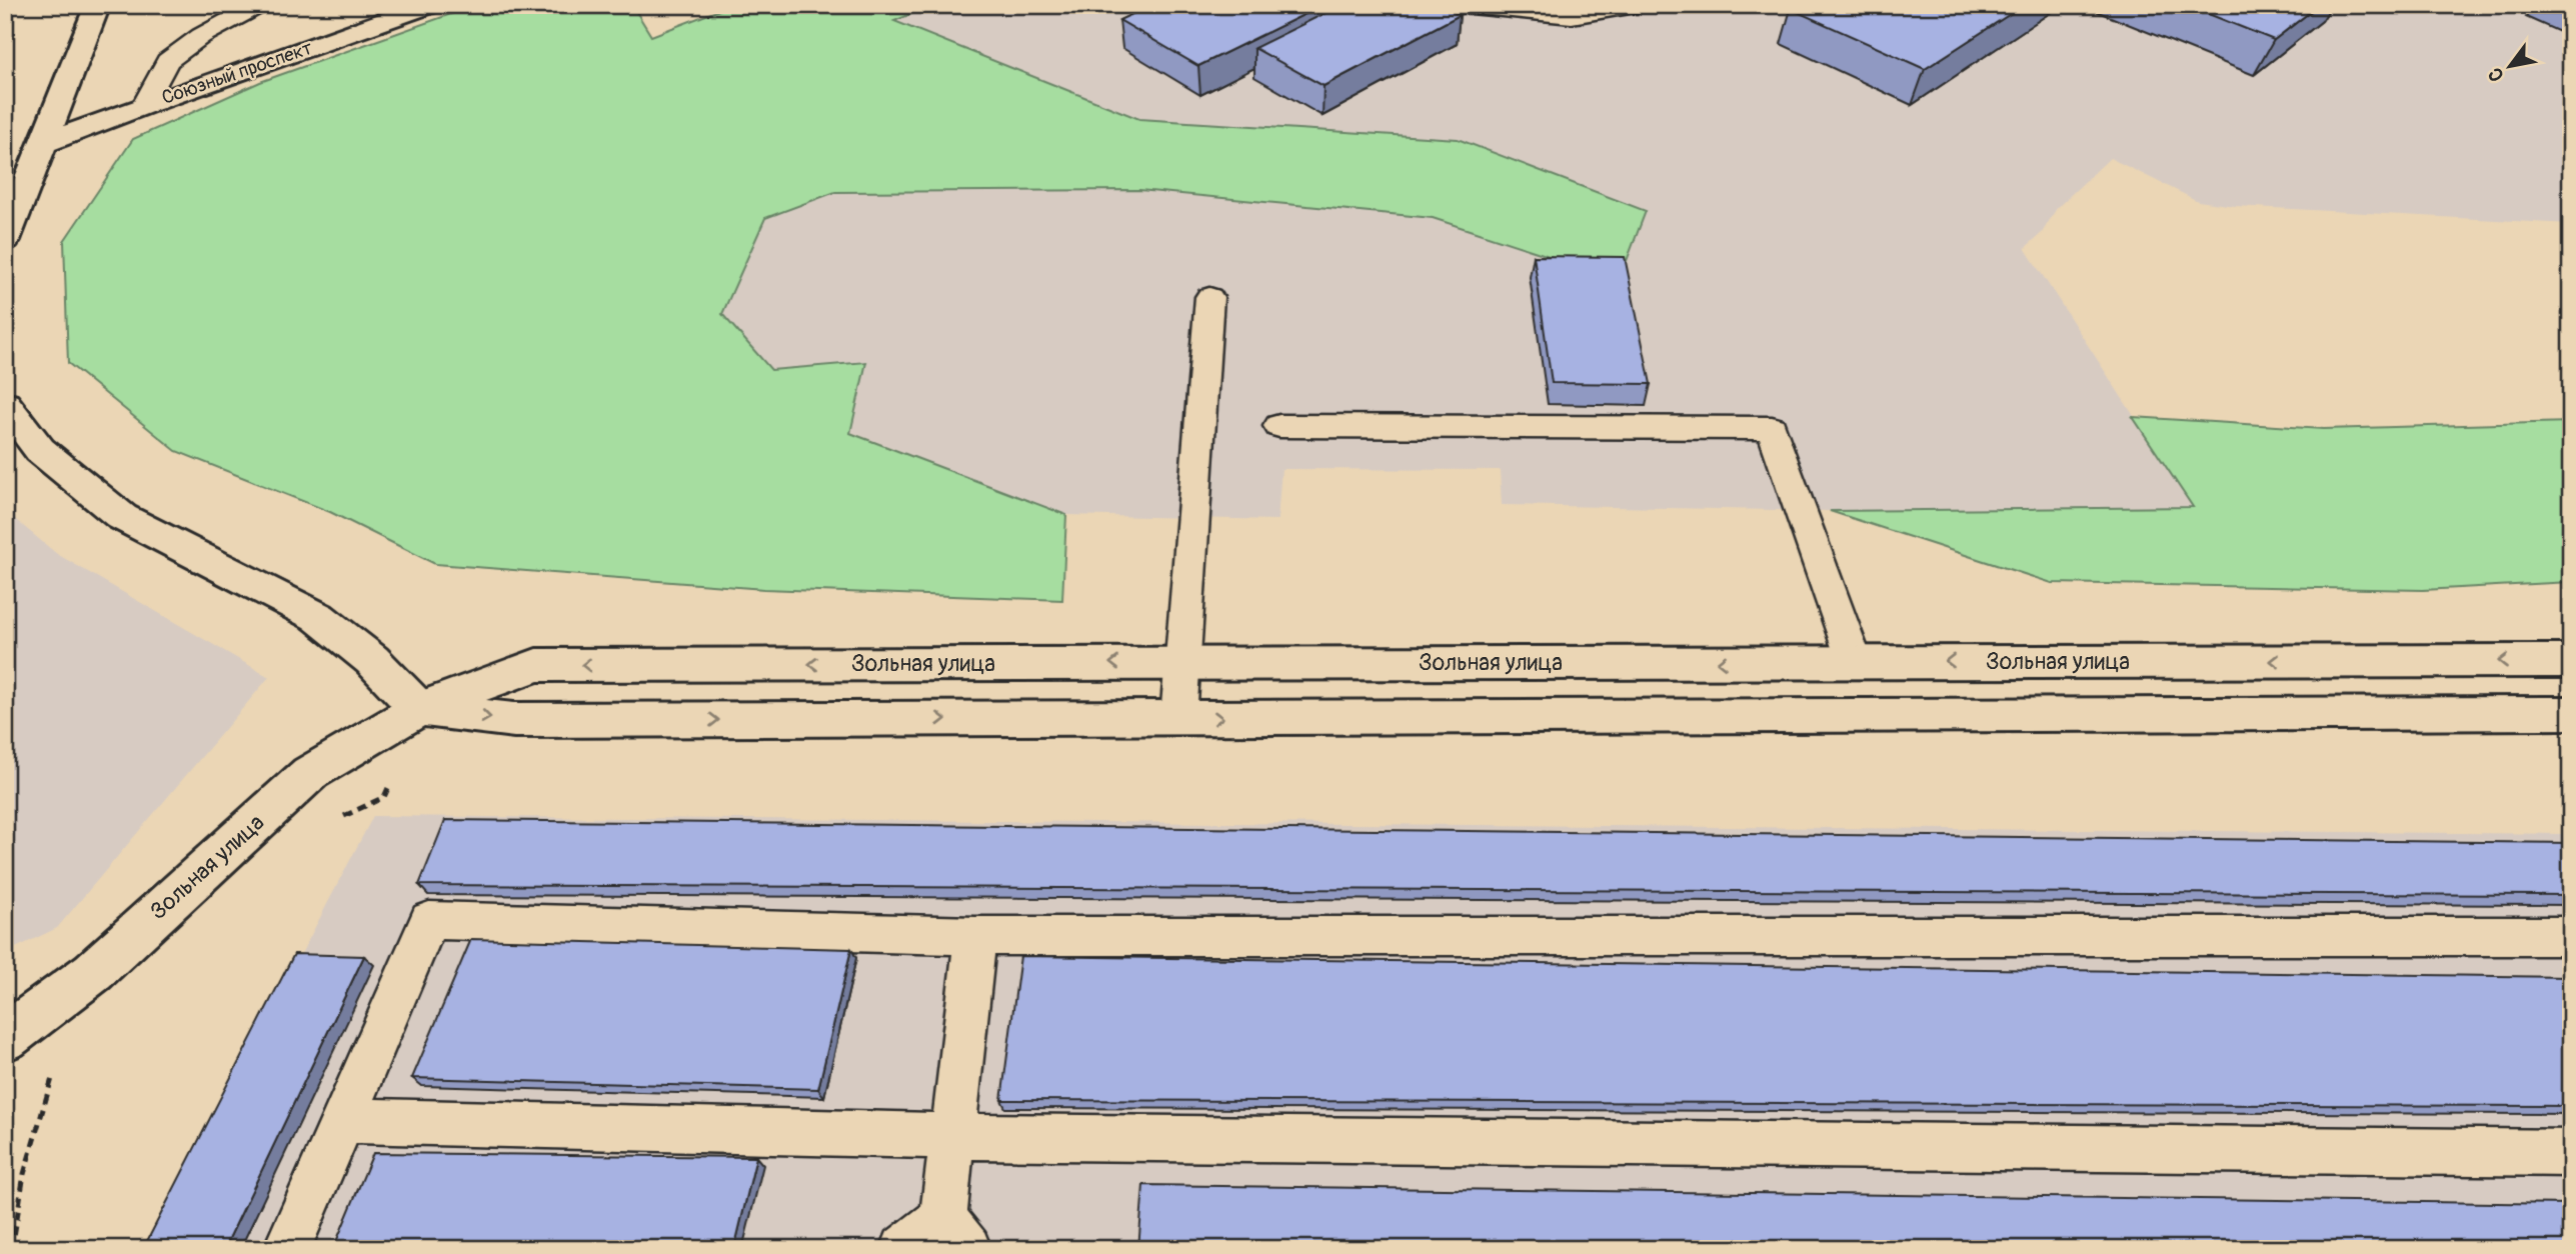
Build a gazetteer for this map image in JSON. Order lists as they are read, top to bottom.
{
  "streets": {
    "street": ["Союзный проспект", "Зольная улица"]
  },
  "north": "bottom left"
}
